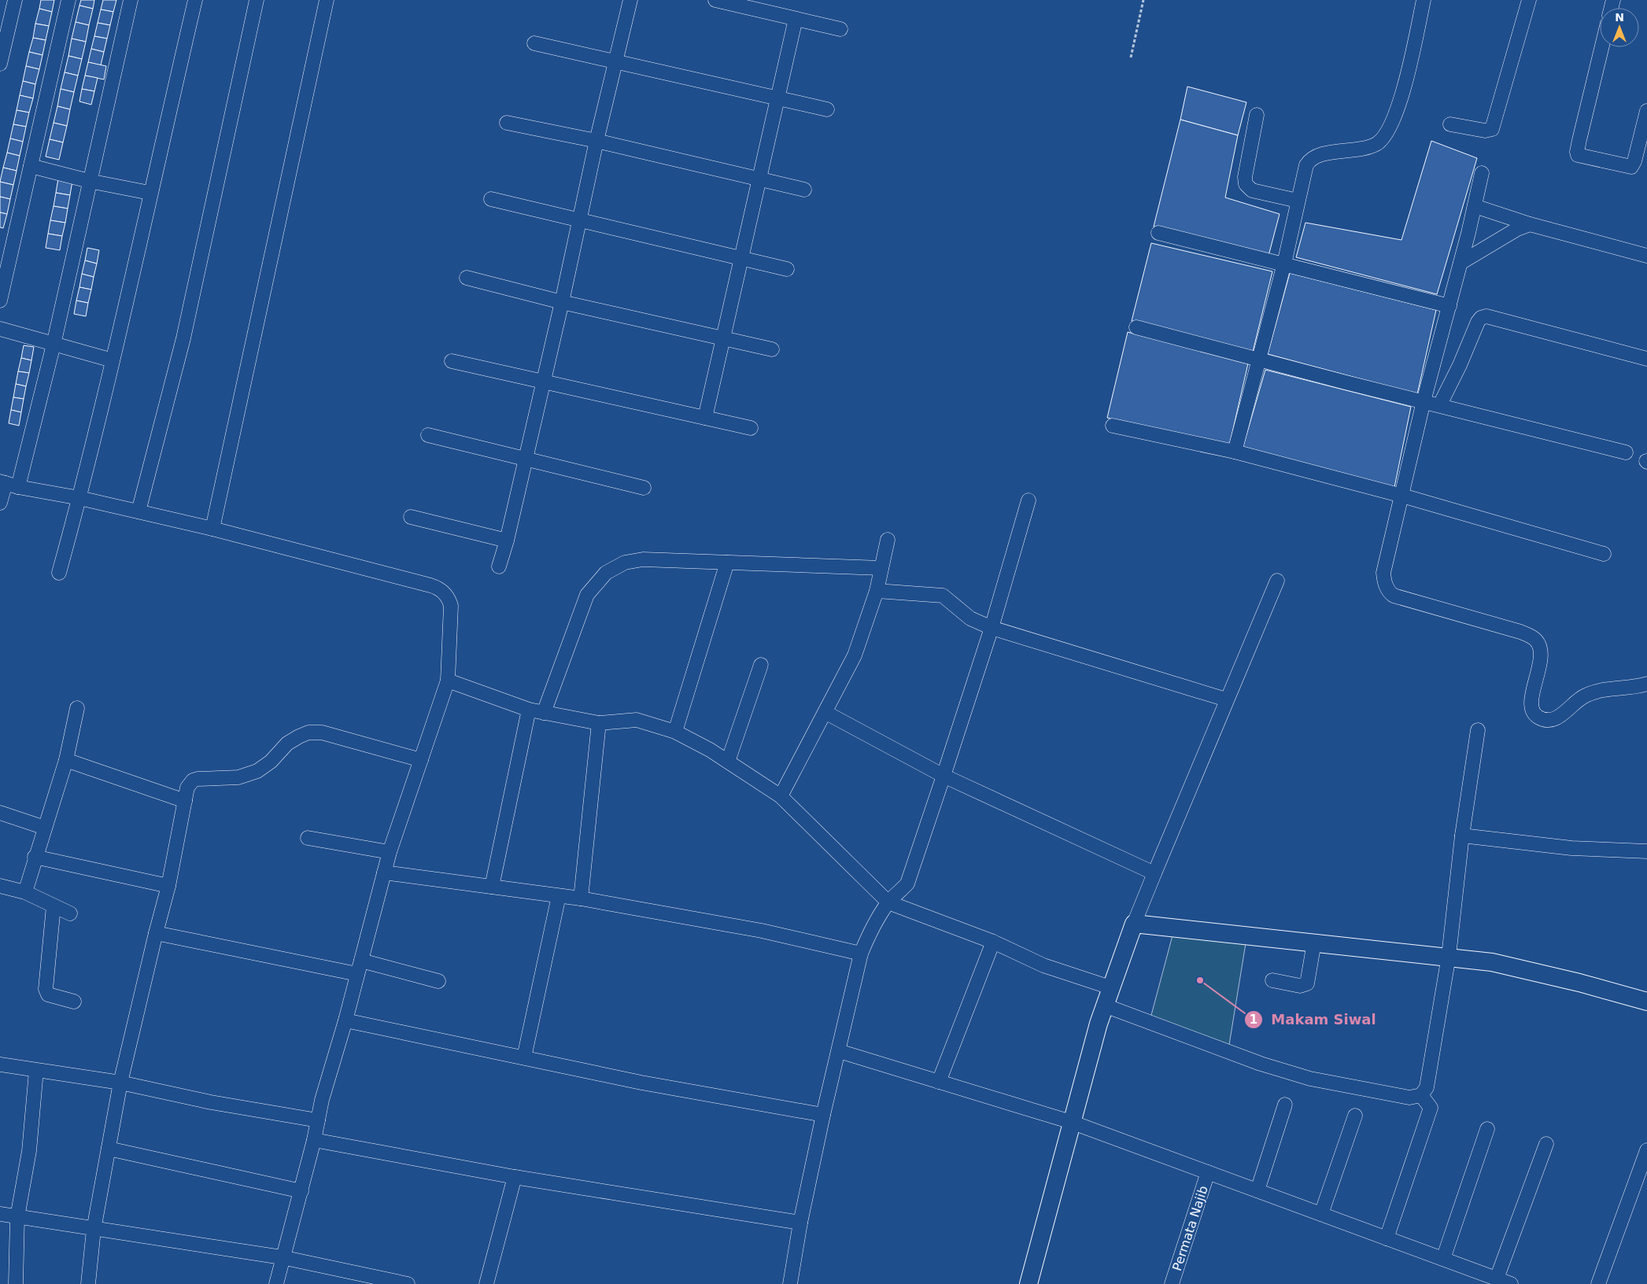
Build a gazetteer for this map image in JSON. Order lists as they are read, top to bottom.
{
  "streets": {
    "street": ["Permata Najib"]
  },
  "places": ["Makam Siwal"],
  "north": "top"
}
